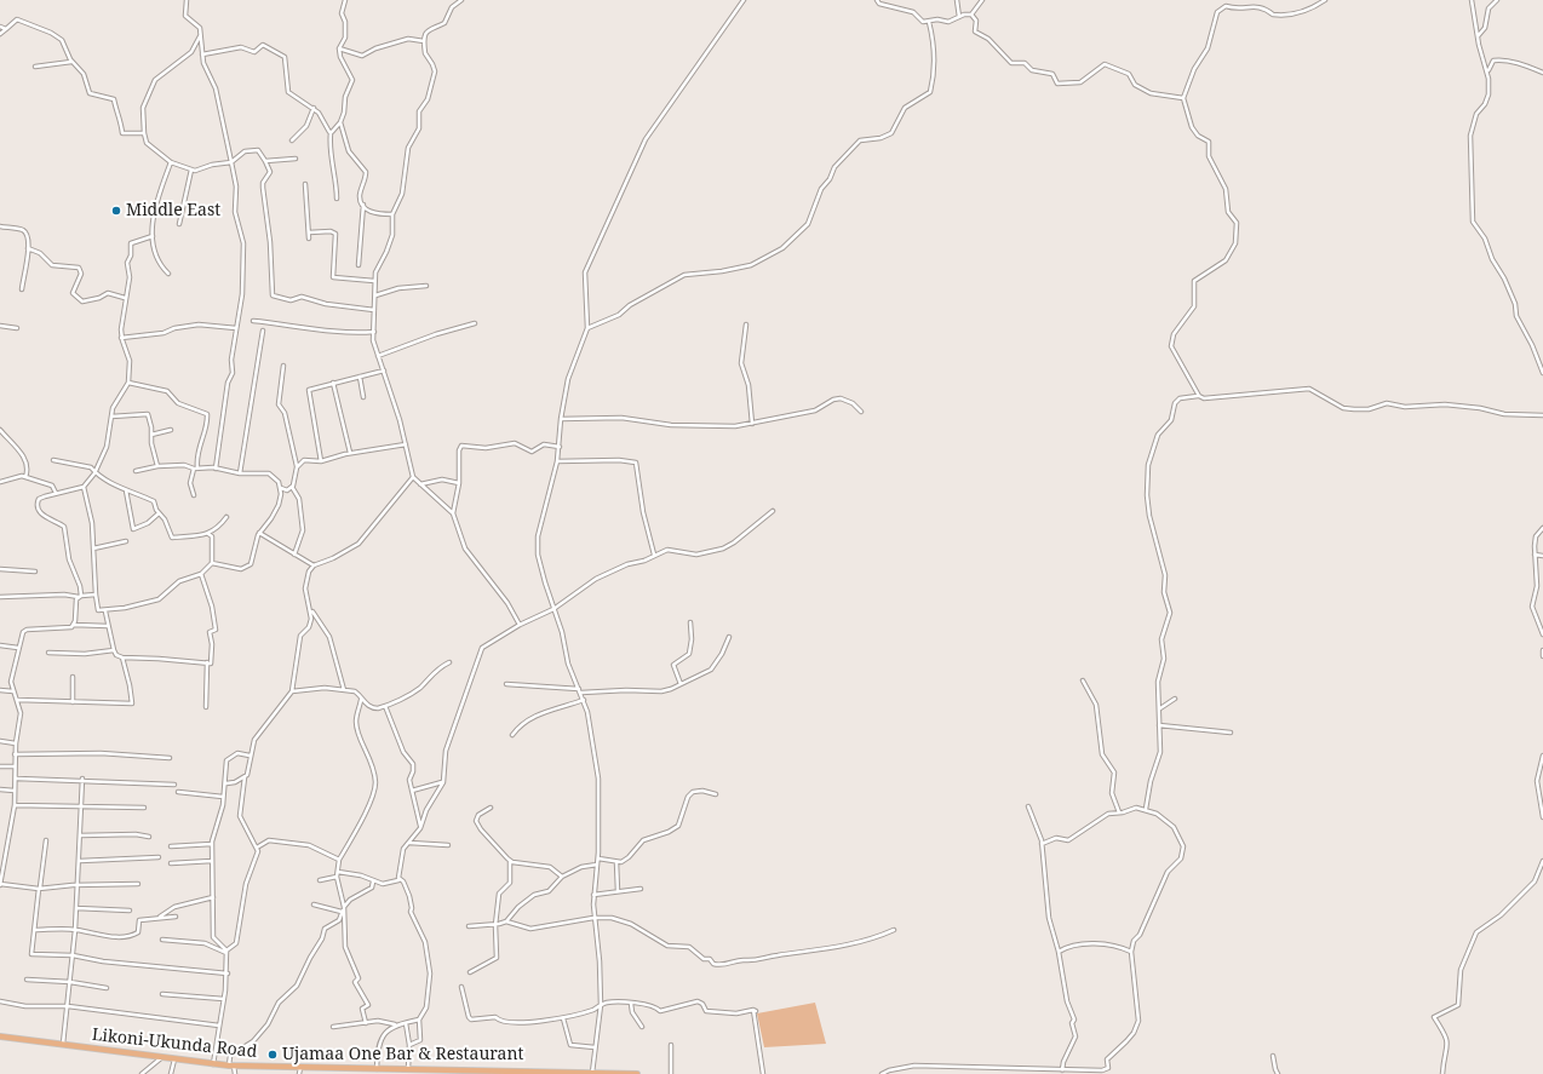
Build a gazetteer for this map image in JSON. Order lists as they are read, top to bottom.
{
  "streets": {
    "highway": ["Likoni-Ukunda Road"]
  },
  "places": ["Middle East", "Ujamaa One Bar & Restaurant"]
}
